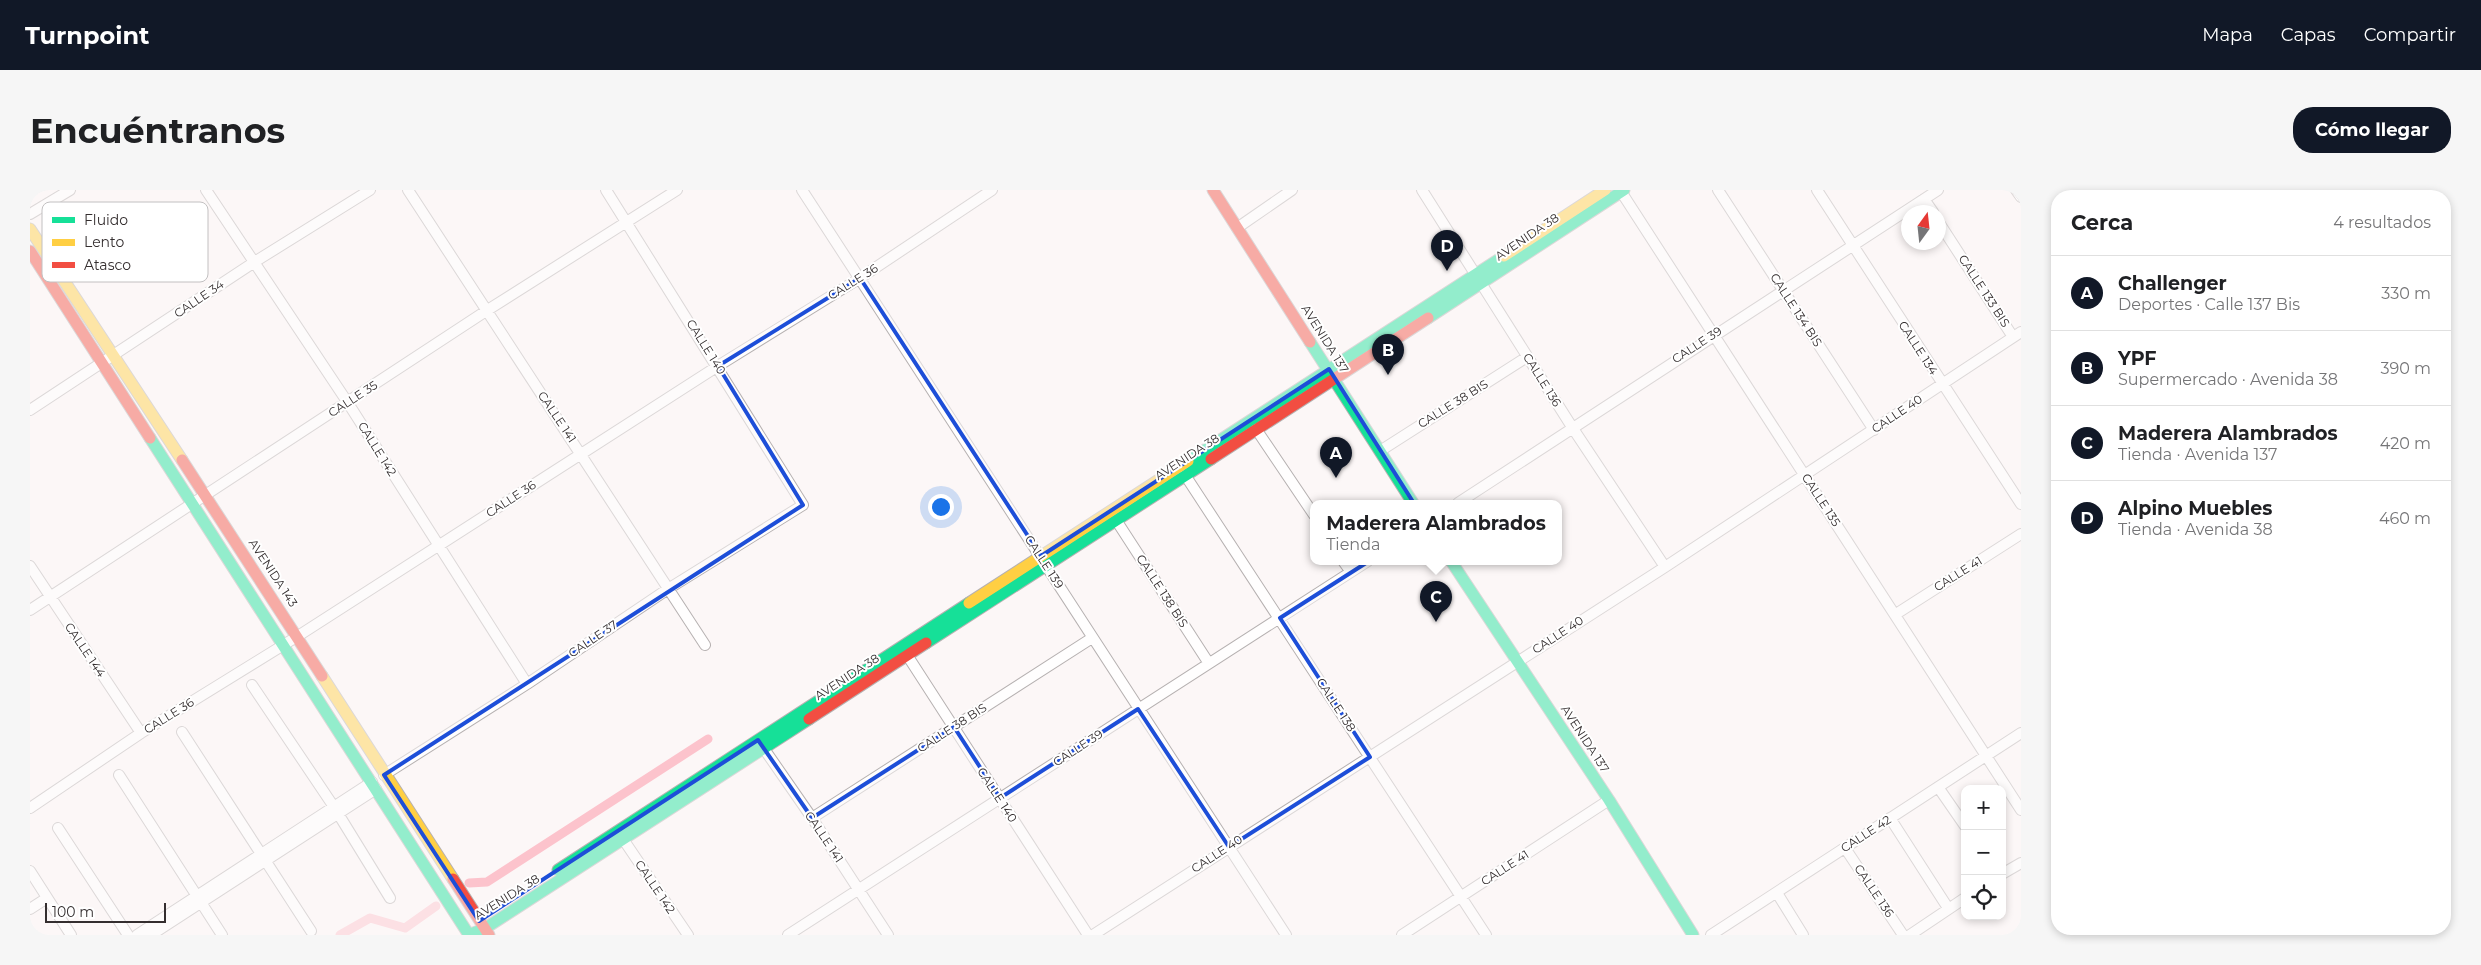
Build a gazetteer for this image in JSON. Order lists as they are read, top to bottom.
{
  "streets": {
    "main road": ["AVENIDA 38", "AVENIDA 137", "AVENIDA 143"],
    "street": [
      "CALLE 36",
      "CALLE 133 BIS",
      "CALLE 34",
      "CALLE 134 BIS",
      "CALLE 39",
      "CALLE 140",
      "CALLE 134",
      "CALLE 136",
      "CALLE 35",
      "CALLE 38 BIS",
      "CALLE 40",
      "CALLE 141",
      "CALLE 142",
      "CALLE 135",
      "CALLE 139",
      "CALLE 41",
      "CALLE 138 BIS",
      "CALLE 37",
      "CALLE 144",
      "CALLE 138",
      "CALLE 42"
    ]
  },
  "crossings": [
    ["AVENIDA 38", "AVENIDA 137"],
    ["AVENIDA 38", "CALLE 140"],
    ["AVENIDA 38", "CALLE 136"],
    ["AVENIDA 38", "CALLE 141"],
    ["AVENIDA 38", "CALLE 142"],
    ["AVENIDA 38", "CALLE 135"],
    ["AVENIDA 38", "CALLE 139"],
    ["AVENIDA 38", "AVENIDA 143"],
    ["AVENIDA 38", "CALLE 138 BIS"],
    ["AVENIDA 38", "CALLE 138"],
    ["CALLE 36", "CALLE 140"],
    ["CALLE 36", "CALLE 141"],
    ["CALLE 36", "CALLE 142"],
    ["CALLE 36", "CALLE 139"],
    ["CALLE 36", "AVENIDA 143"],
    ["CALLE 36", "CALLE 144"],
    ["CALLE 133 BIS", "CALLE 40"],
    ["CALLE 34", "CALLE 142"],
    ["CALLE 34", "AVENIDA 143"],
    ["CALLE 134 BIS", "CALLE 39"],
    ["CALLE 134 BIS", "CALLE 40"],
    ["AVENIDA 137", "CALLE 38 BIS"],
    ["AVENIDA 137", "CALLE 40"],
    ["AVENIDA 137", "CALLE 41"],
    ["CALLE 39", "CALLE 140"],
    ["CALLE 39", "CALLE 134"],
    ["CALLE 39", "CALLE 136"],
    ["CALLE 39", "CALLE 141"],
    ["CALLE 39", "CALLE 135"],
    ["CALLE 39", "CALLE 139"],
    ["CALLE 39", "CALLE 138 BIS"],
    ["CALLE 39", "CALLE 138"],
    ["CALLE 140", "CALLE 35"],
    ["CALLE 140", "CALLE 38 BIS"],
    ["CALLE 140", "CALLE 37"],
    ["CALLE 134", "CALLE 40"],
    ["CALLE 136", "CALLE 38 BIS"],
    ["CALLE 136", "CALLE 40"],
    ["CALLE 136", "CALLE 42"],
    ["CALLE 35", "CALLE 141"],
    ["CALLE 35", "CALLE 142"],
    ["CALLE 35", "AVENIDA 143"],
    ["CALLE 35", "CALLE 144"],
    ["CALLE 38 BIS", "CALLE 141"],
    ["CALLE 38 BIS", "CALLE 139"],
    ["CALLE 40", "CALLE 135"],
    ["CALLE 40", "CALLE 139"],
    ["CALLE 40", "CALLE 138"],
    ["CALLE 141", "CALLE 37"],
    ["CALLE 142", "CALLE 37"],
    ["CALLE 135", "CALLE 41"],
    ["CALLE 135", "CALLE 42"],
    ["AVENIDA 143", "CALLE 37"],
    ["CALLE 41", "CALLE 138"]
  ],
  "legend": ["Fluido", "Lento", "Atasco"],
  "scale_bar": "100 m",
  "north": "top",
  "page": {
    "header": "Turnpoint",
    "nav": ["Mapa", "Capas", "Compartir"],
    "buttons": "Cómo llegar",
    "title": "Encuéntranos",
    "heading": ["Cerca", "4 resultados"],
    "pins": [
      "D",
      "B",
      "A",
      "C"
    ],
    "list": [
      {
        "mark": "A",
        "name": "Challenger",
        "note": "Deportes · Calle 137 Bis",
        "value": "330 m"
      },
      {
        "mark": "B",
        "name": "YPF",
        "note": "Supermercado · Avenida 38",
        "value": "390 m"
      },
      {
        "mark": "C",
        "name": "Maderera Alambrados",
        "note": "Tienda · Avenida 137",
        "value": "420 m"
      },
      {
        "mark": "D",
        "name": "Alpino Muebles",
        "note": "Tienda · Avenida 38",
        "value": "460 m"
      }
    ],
    "popup": ["Maderera Alambrados", "Tienda"],
    "map_buttons": ["+", "−"],
    "scale": "100 m"
  }
}
